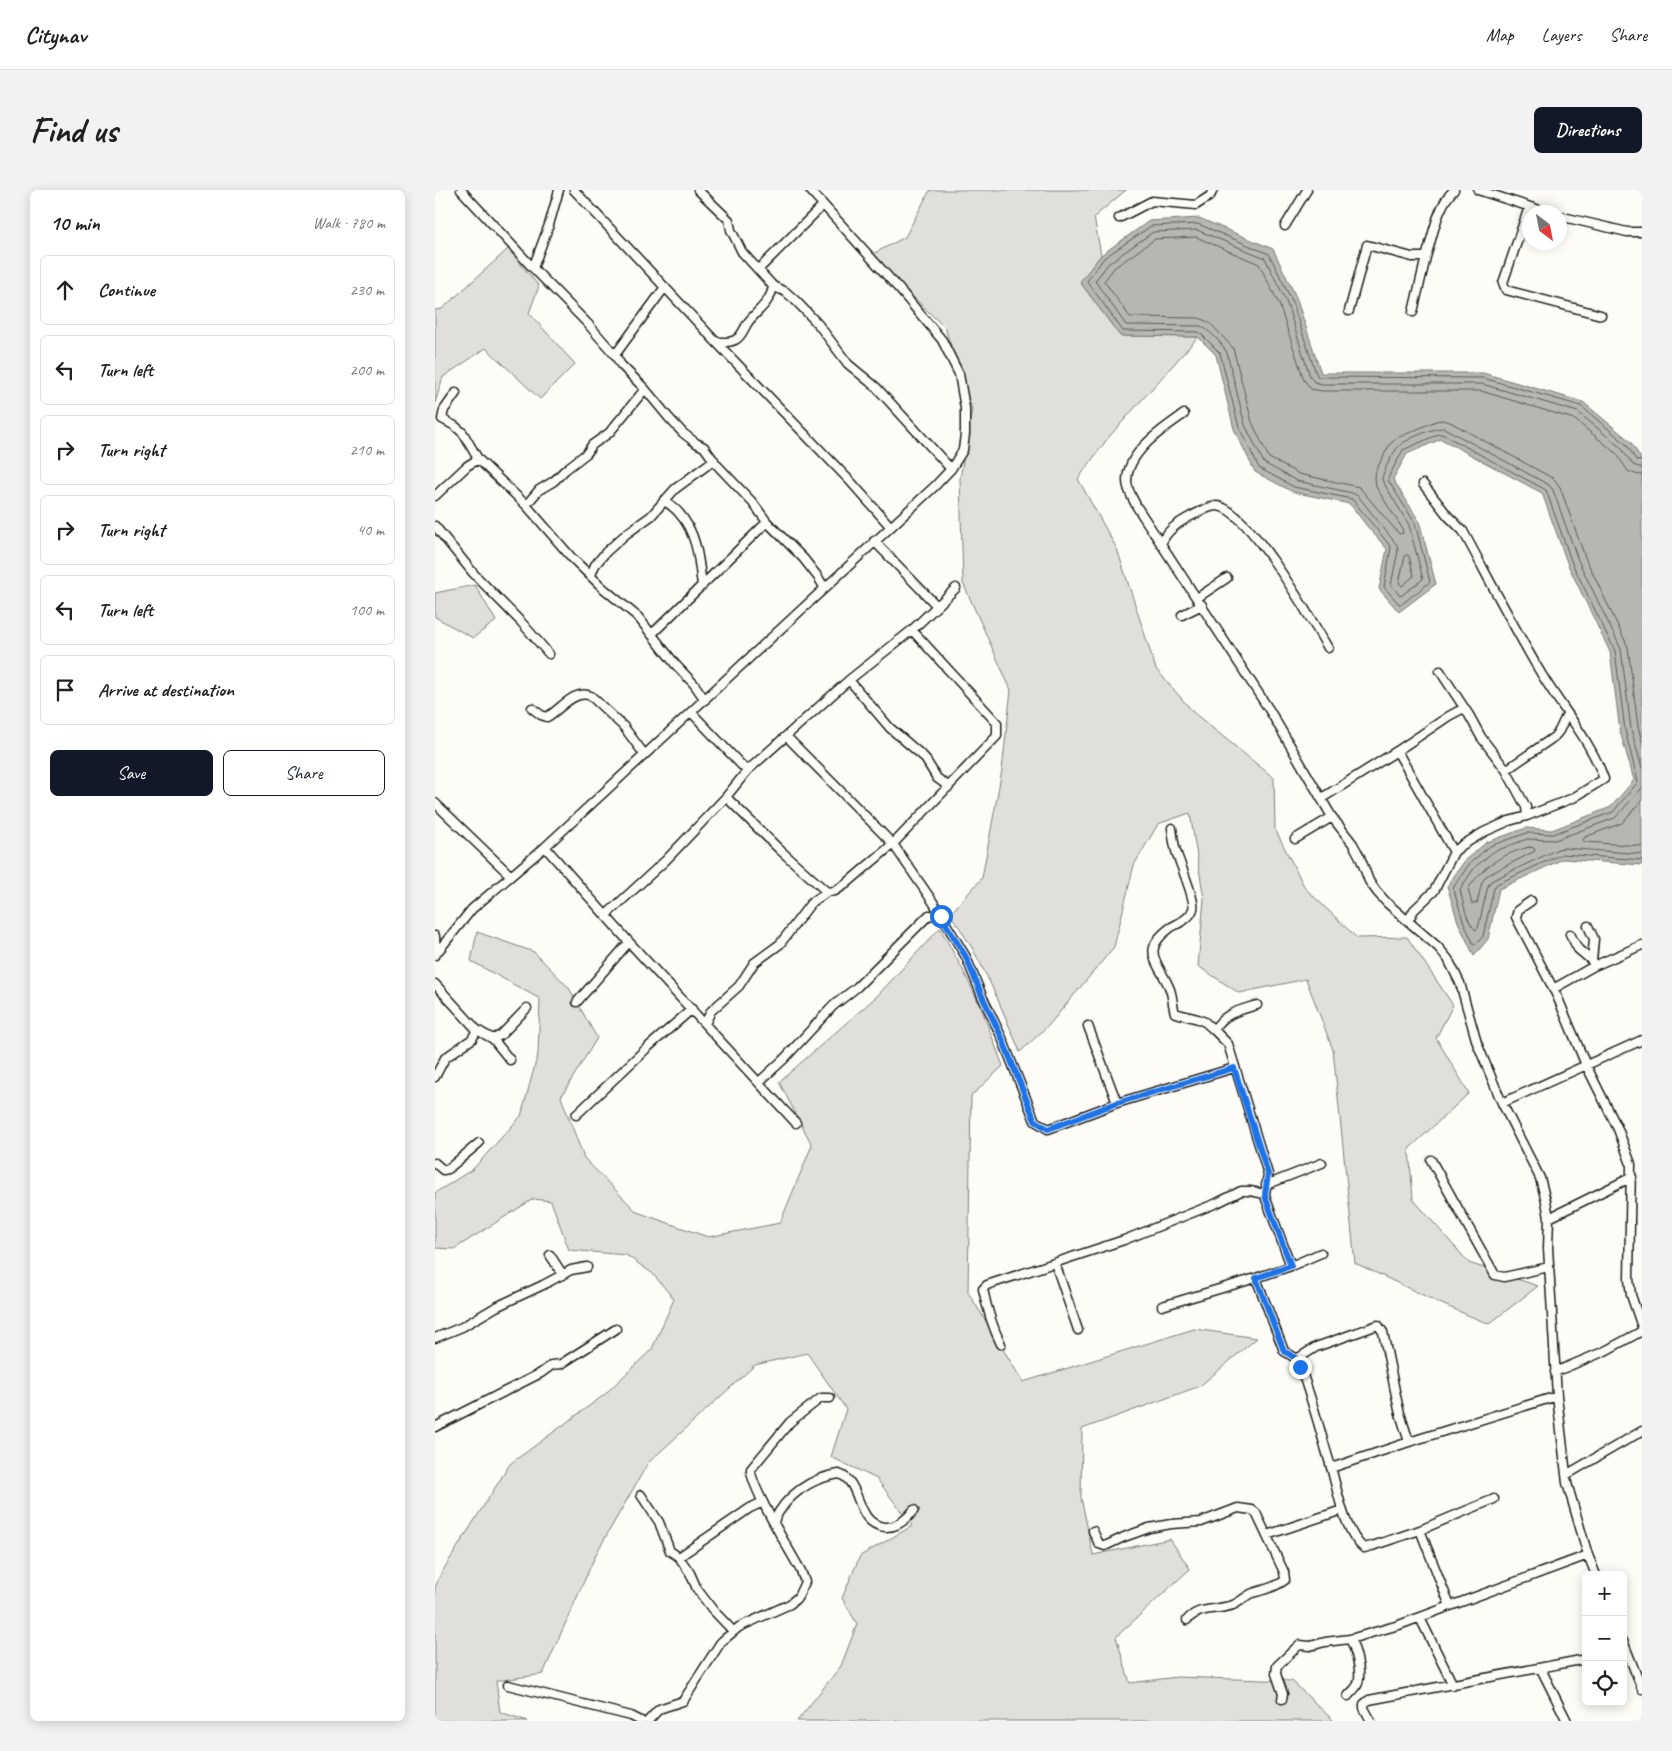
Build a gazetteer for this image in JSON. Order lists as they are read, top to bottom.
{
  "north": "bottom right",
  "page": {
    "header": "Citynav",
    "nav": ["Map", "Layers", "Share"],
    "buttons": [
      "Directions",
      ["Save", "Share"]
    ],
    "title": "Find us",
    "heading": ["10 min", "Walk · 780 m"],
    "list": [
      ["Continue", "230 m"],
      ["Turn left", "200 m"],
      ["Turn right", "210 m"],
      ["Turn right", "40 m"],
      ["Turn left", "100 m"],
      "Arrive at destination"
    ],
    "map_buttons": ["+", "−"]
  }
}
